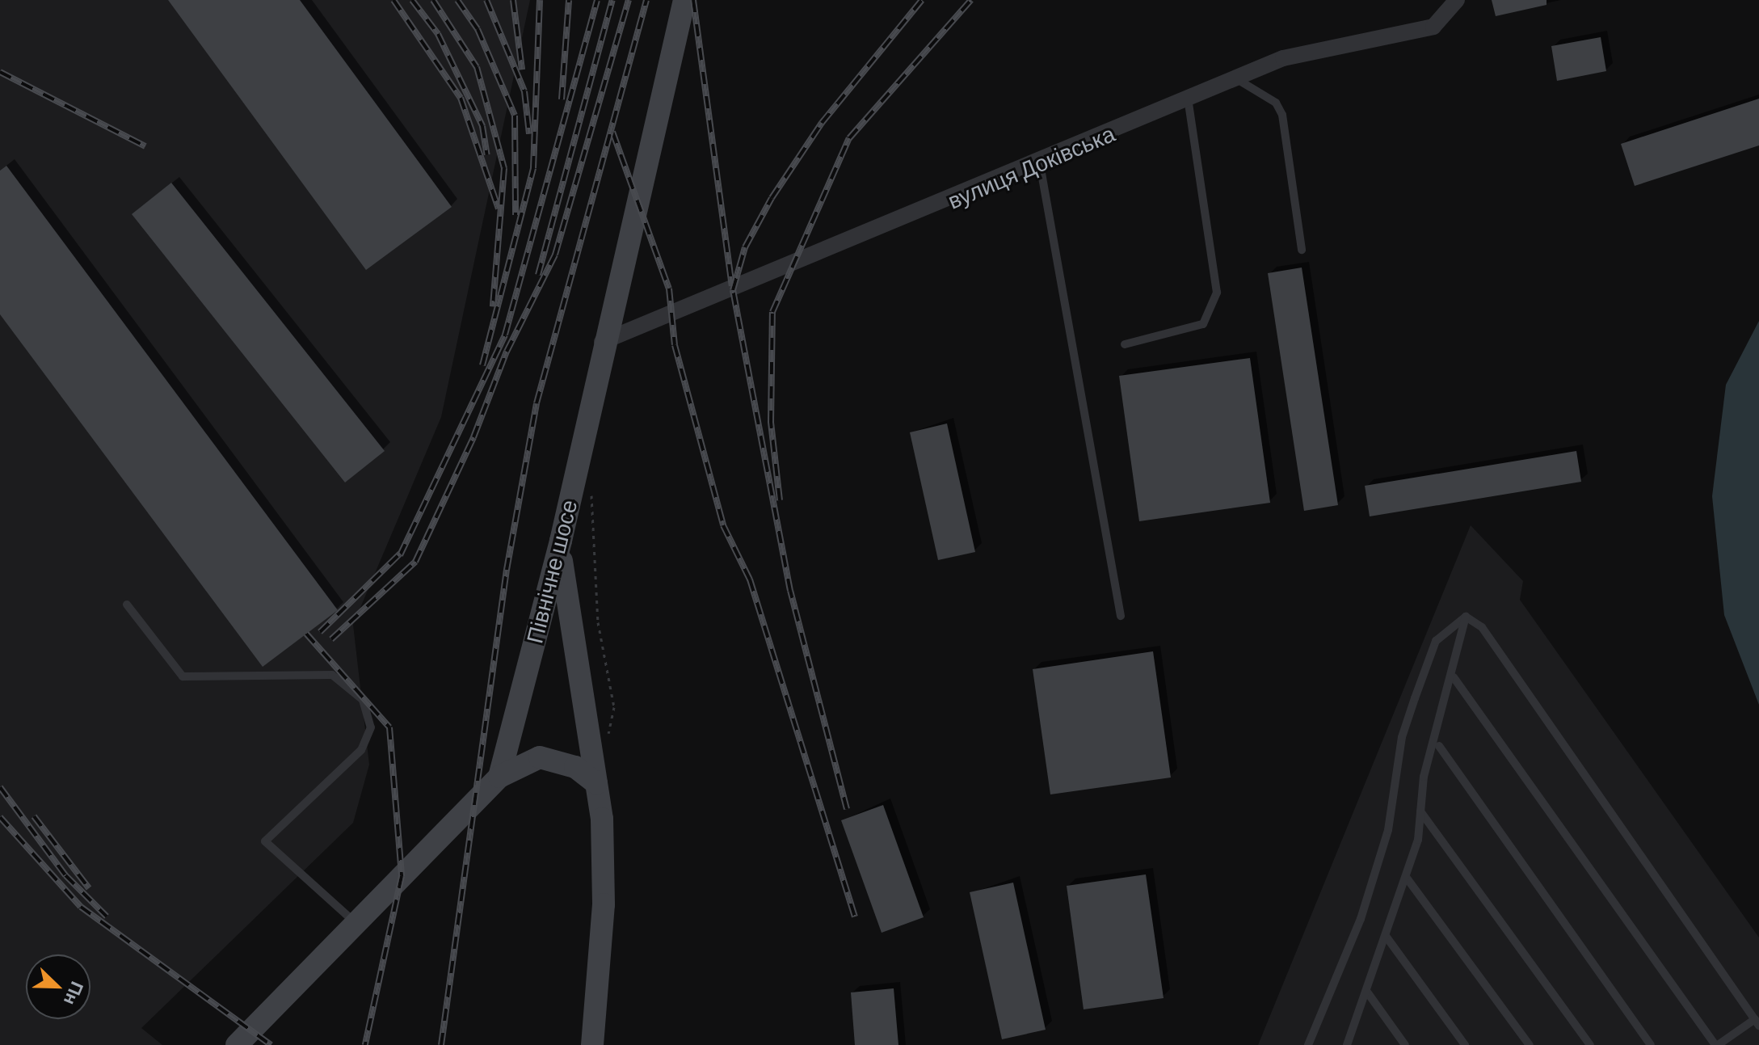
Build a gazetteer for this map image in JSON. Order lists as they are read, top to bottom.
{
  "streets": {
    "main road": ["Північне шосе"],
    "street": ["вулиця Доківська"]
  },
  "crossings": [
    ["вулиця Доківська", "Північне шосе"]
  ],
  "north": "bottom right"
}
